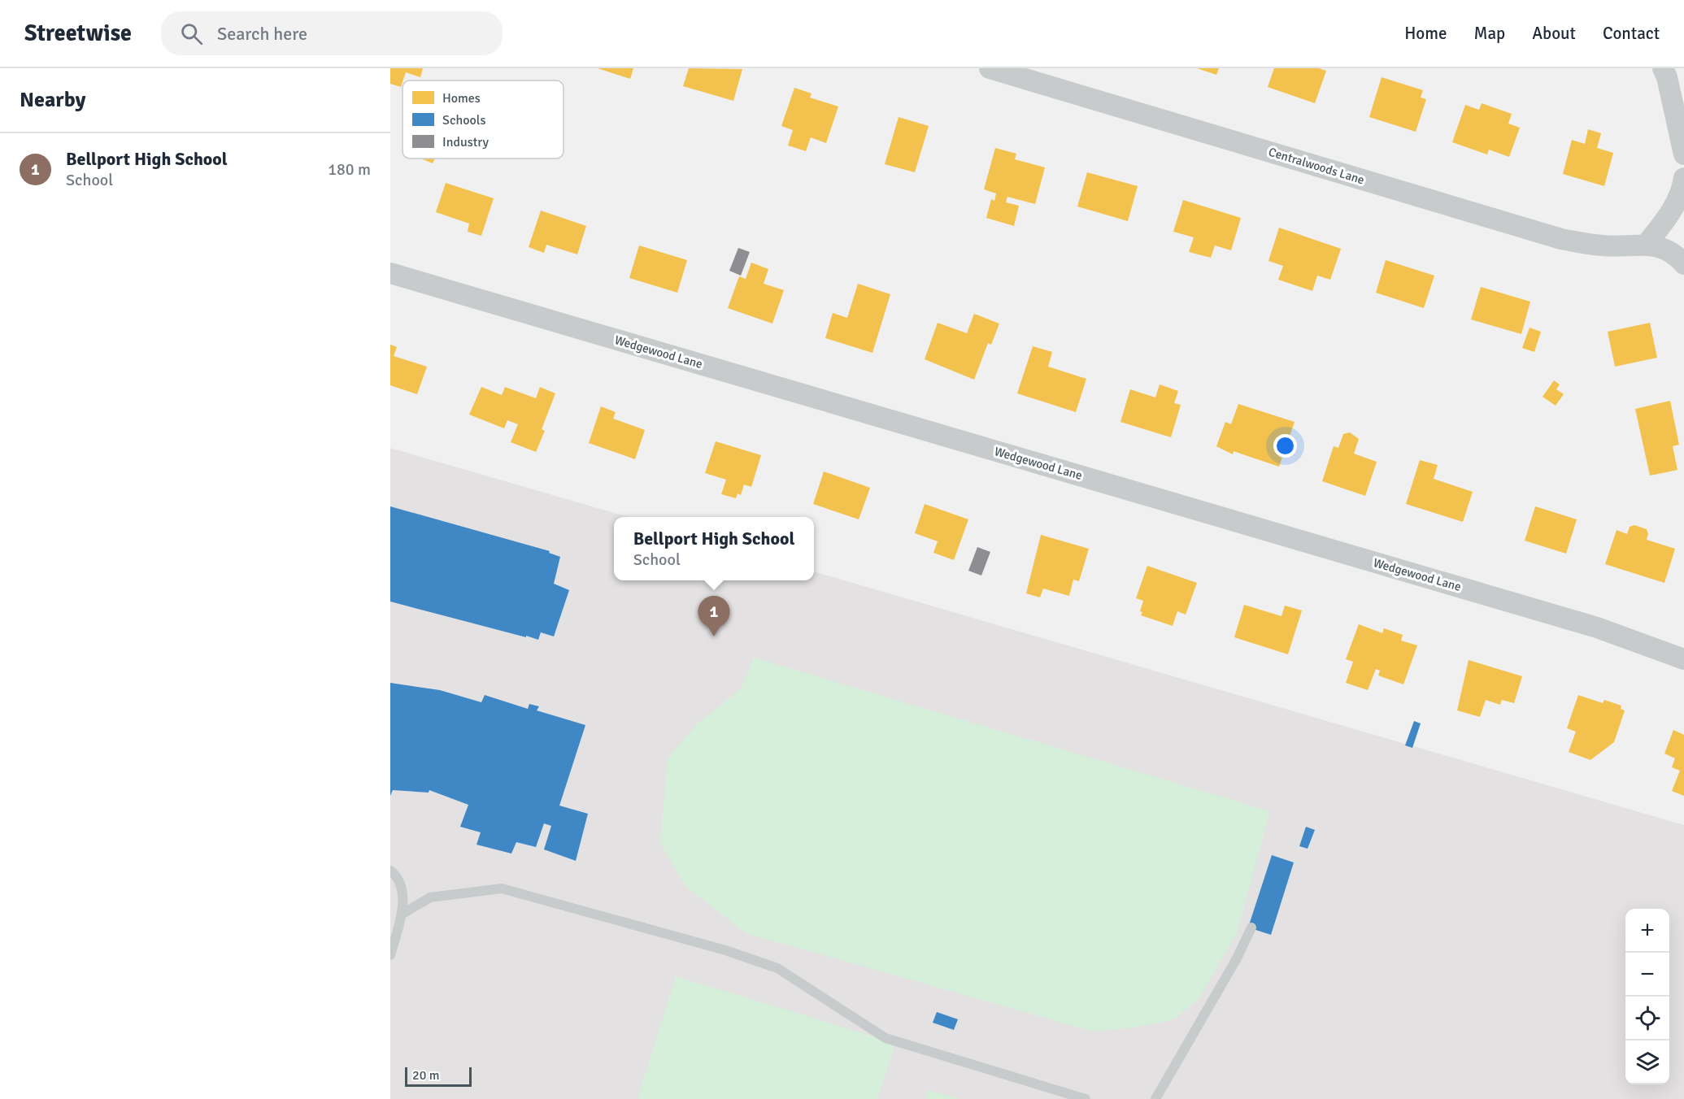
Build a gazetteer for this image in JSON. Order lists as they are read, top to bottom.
{
  "streets": {
    "street": ["Centralwoods Lane", "Wedgewood Lane"]
  },
  "legend": ["Homes", "Schools", "Industry"],
  "scale_bar": "20 m",
  "page": {
    "header": "Streetwise",
    "search": "Search here",
    "nav": [
      "Home",
      "Map",
      "About",
      "Contact"
    ],
    "heading": "Nearby",
    "list": [
      {
        "mark": "1",
        "name": "Bellport High School",
        "note": "School",
        "value": "180 m"
      }
    ],
    "popup": ["Bellport High School", "School"],
    "pins": "1",
    "map_buttons": ["+", "−"],
    "scale": "20 m"
  }
}
